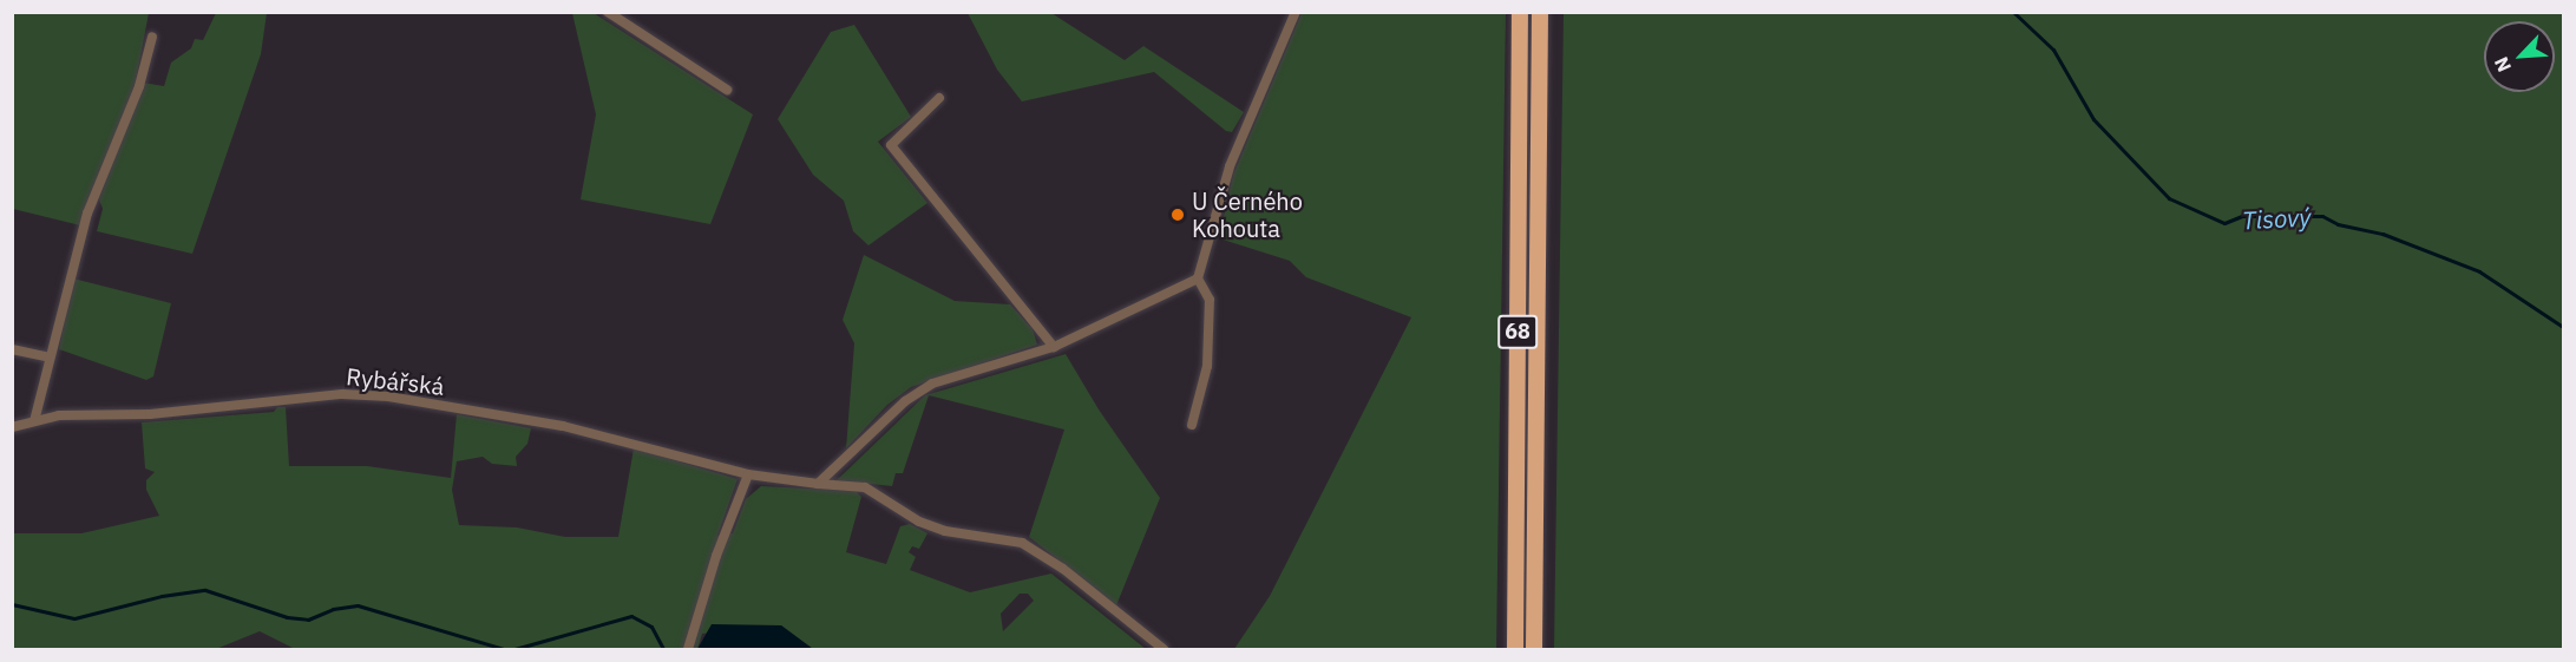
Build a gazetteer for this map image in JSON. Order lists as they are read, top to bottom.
{
  "streets": {
    "highway": ["68"],
    "street": ["Rybářská"]
  },
  "water": ["Tisový"],
  "places": ["U Černého Kohouta"],
  "north": "bottom left"
}
